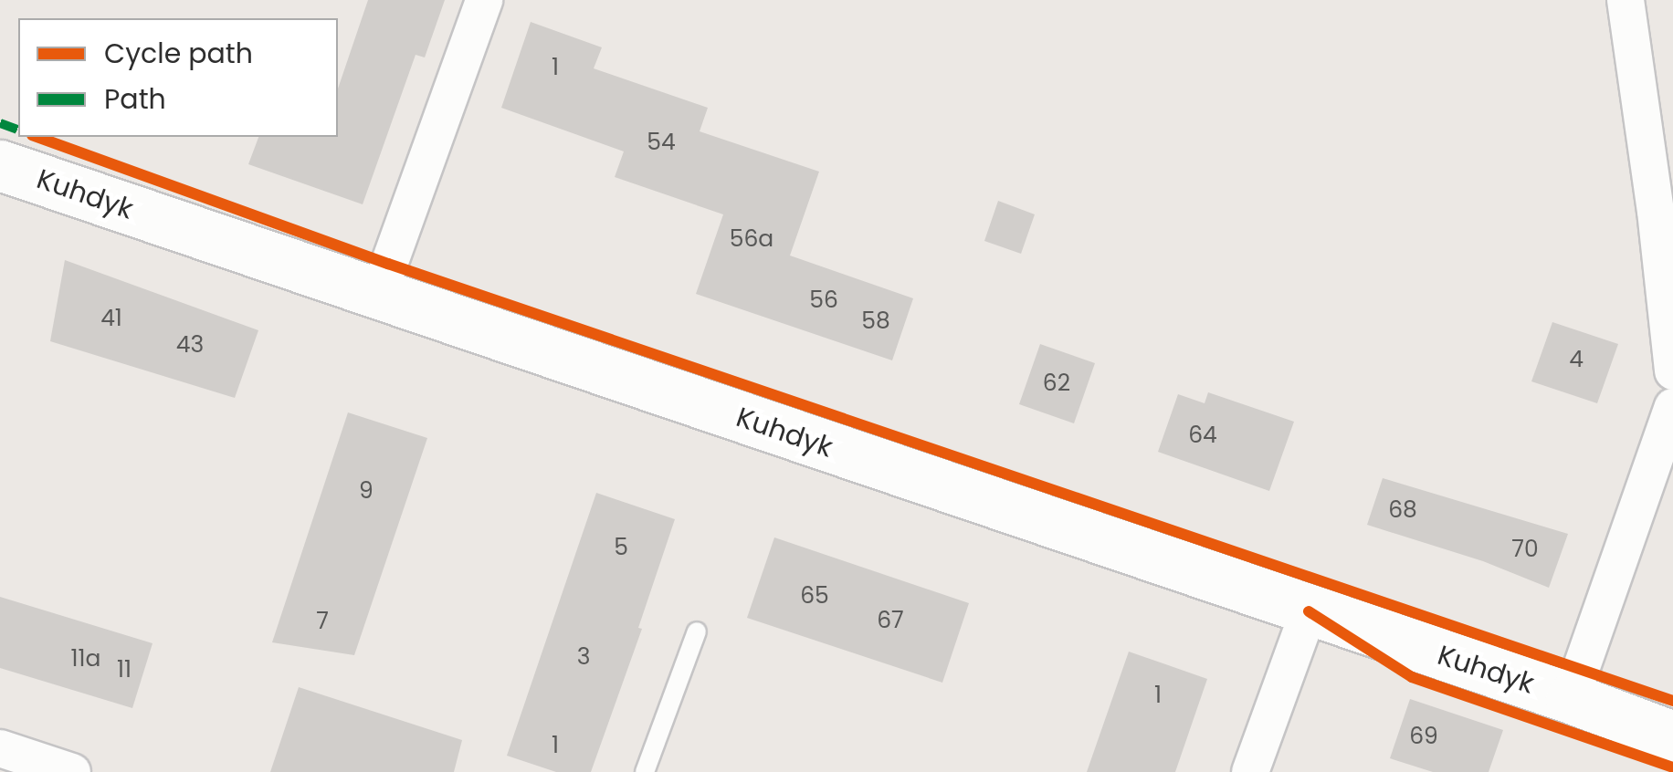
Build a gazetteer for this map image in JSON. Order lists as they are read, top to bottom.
{
  "streets": {
    "main road": ["Kuhdyk"]
  },
  "house_numbers": [
    "1",
    "54",
    "56a",
    "56",
    "41",
    "58",
    "43",
    "4",
    "62",
    "64",
    "9",
    "68",
    "5",
    "70",
    "65",
    "67",
    "7",
    "3",
    "11a",
    "11",
    "1",
    "69",
    "1"
  ],
  "legend": ["Cycle path", "Path"]
}
